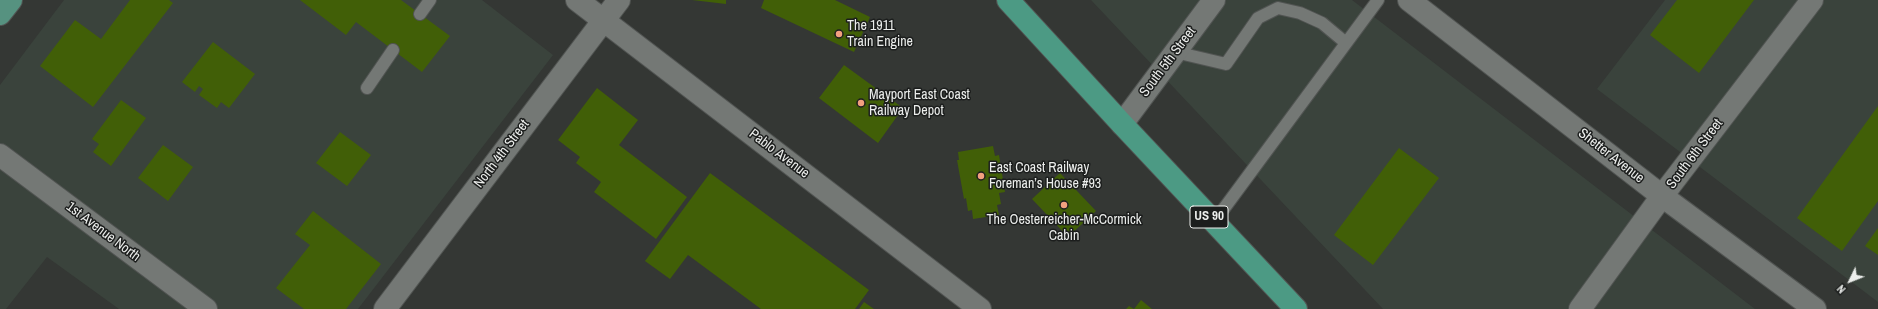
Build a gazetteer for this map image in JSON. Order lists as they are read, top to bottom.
{
  "streets": {
    "highway": ["US 90"],
    "street": [
      "South 5th Street",
      "North 4th Street",
      "Pablo Avenue",
      "South 6th Street",
      "Shetter Avenue",
      "1st Avenue North"
    ]
  },
  "crossings": [
    ["South 5th Street", "US 90"],
    ["North 4th Street", "Pablo Avenue"],
    ["South 6th Street", "Shetter Avenue"]
  ],
  "places": [
    "The 1911 Train Engine",
    "Mayport East Coast Railway Depot",
    "East Coast Railway Foreman’s House #93",
    "The Oesterreicher-McCormick Cabin"
  ],
  "north": "bottom left"
}
